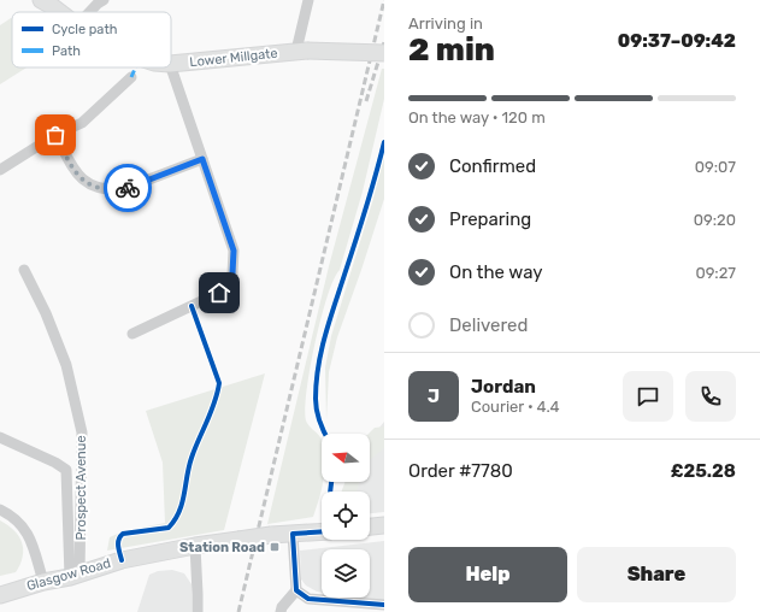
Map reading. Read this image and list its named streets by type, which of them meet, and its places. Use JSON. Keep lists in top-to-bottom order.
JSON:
{
  "streets": {
    "main road": ["Lower Millgate", "Glasgow Road"],
    "street": ["Prospect Avenue"]
  },
  "crossings": [
    ["Prospect Avenue", "Glasgow Road"]
  ],
  "places": {
    "transit": ["Station Road"]
  },
  "legend": ["Cycle path", "Path"],
  "north": "left",
  "page": {
    "heading": ["2 min", "Arriving in", "09:37–09:42"],
    "panel": [
      "Jordan",
      "Courier · 4.4",
      "Order #7780",
      "£25.28"
    ],
    "bar": "On the way · 120 m",
    "list": [
      ["Confirmed", "09:07"],
      ["Preparing", "09:20"],
      ["On the way", "09:27"],
      "Delivered"
    ],
    "round": "J",
    "buttons": ["Help", "Share"]
  }
}
